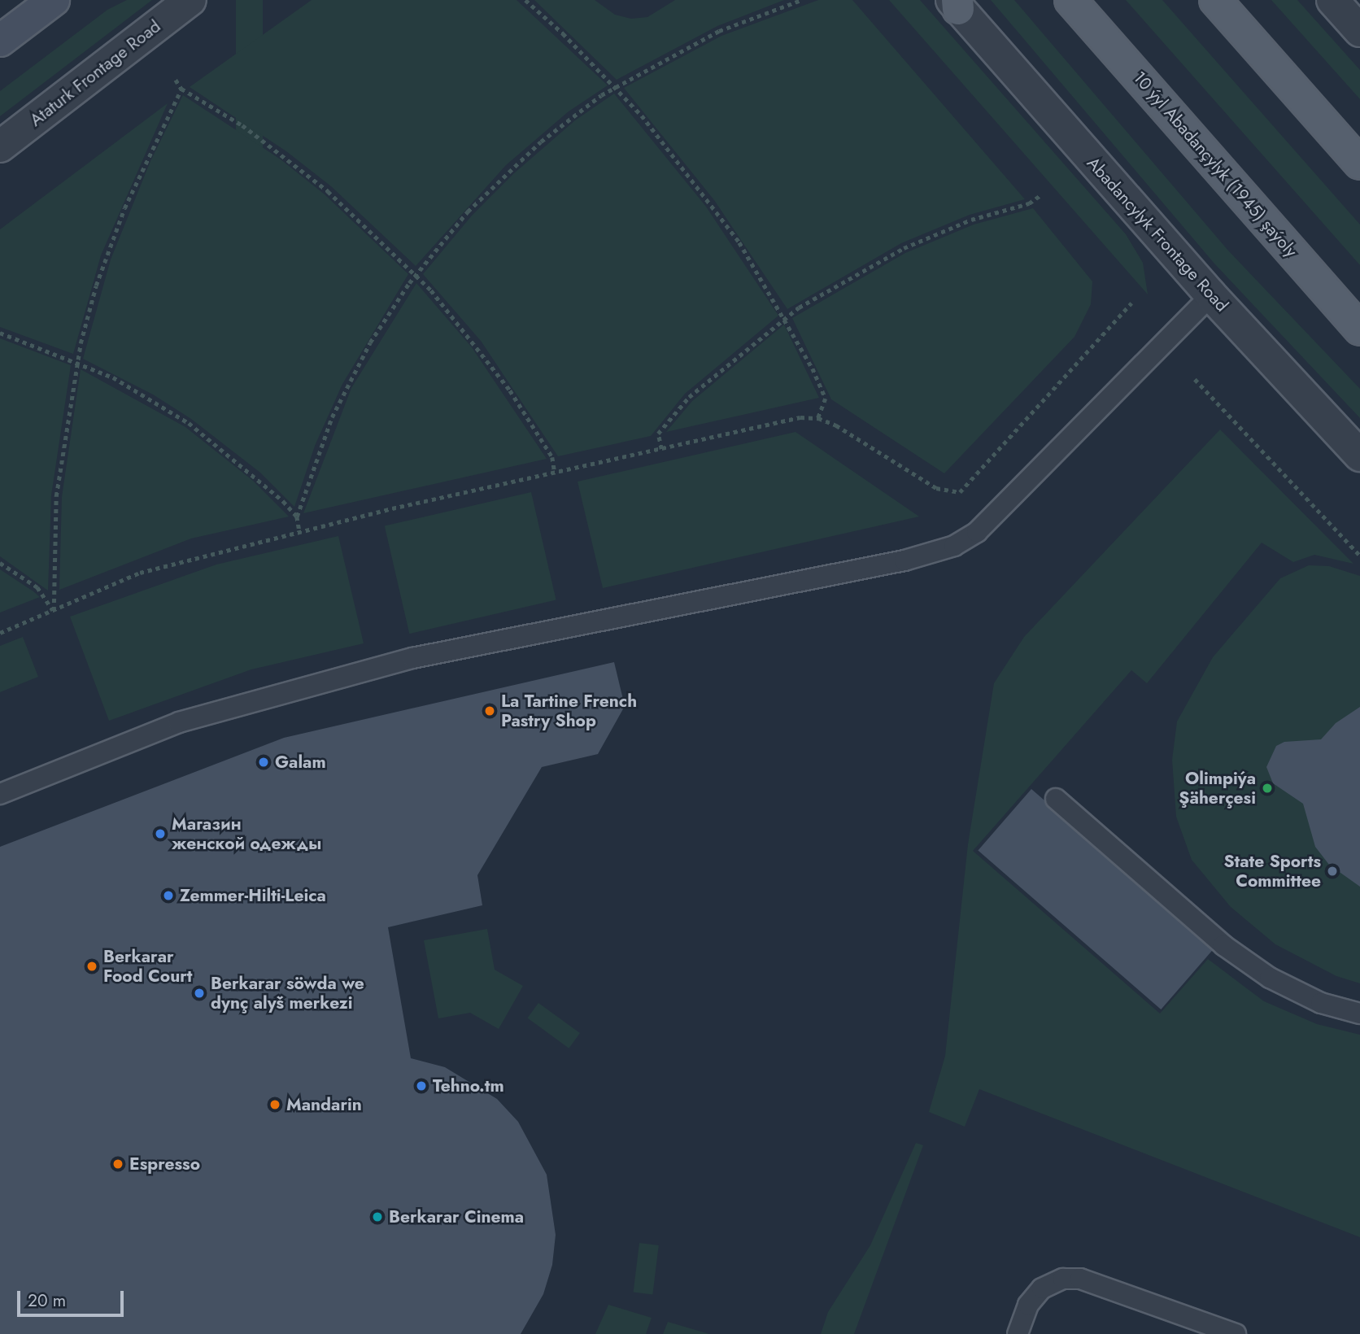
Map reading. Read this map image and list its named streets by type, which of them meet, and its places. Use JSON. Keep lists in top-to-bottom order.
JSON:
{
  "streets": {
    "main road": ["10 ýyl Abadançylyk (1945) şaýoly"],
    "street": ["Ataturk Frontage Road", "Abadancylyk Frontage Road"]
  },
  "places": [
    "La Tartine French Pastry Shop",
    "Galam",
    "Olimpiýa Şäherçesi",
    "Магазин женской одежды",
    "State Sports Committee",
    "Zemmer-Hilti-Leica",
    "Berkarar Food Court",
    "Berkarar söwda we dynç alyš merkezi",
    "Tehno.tm",
    "Mandarin",
    "Espresso",
    "Berkarar Cinema"
  ],
  "scale_bar": "20 m"
}
